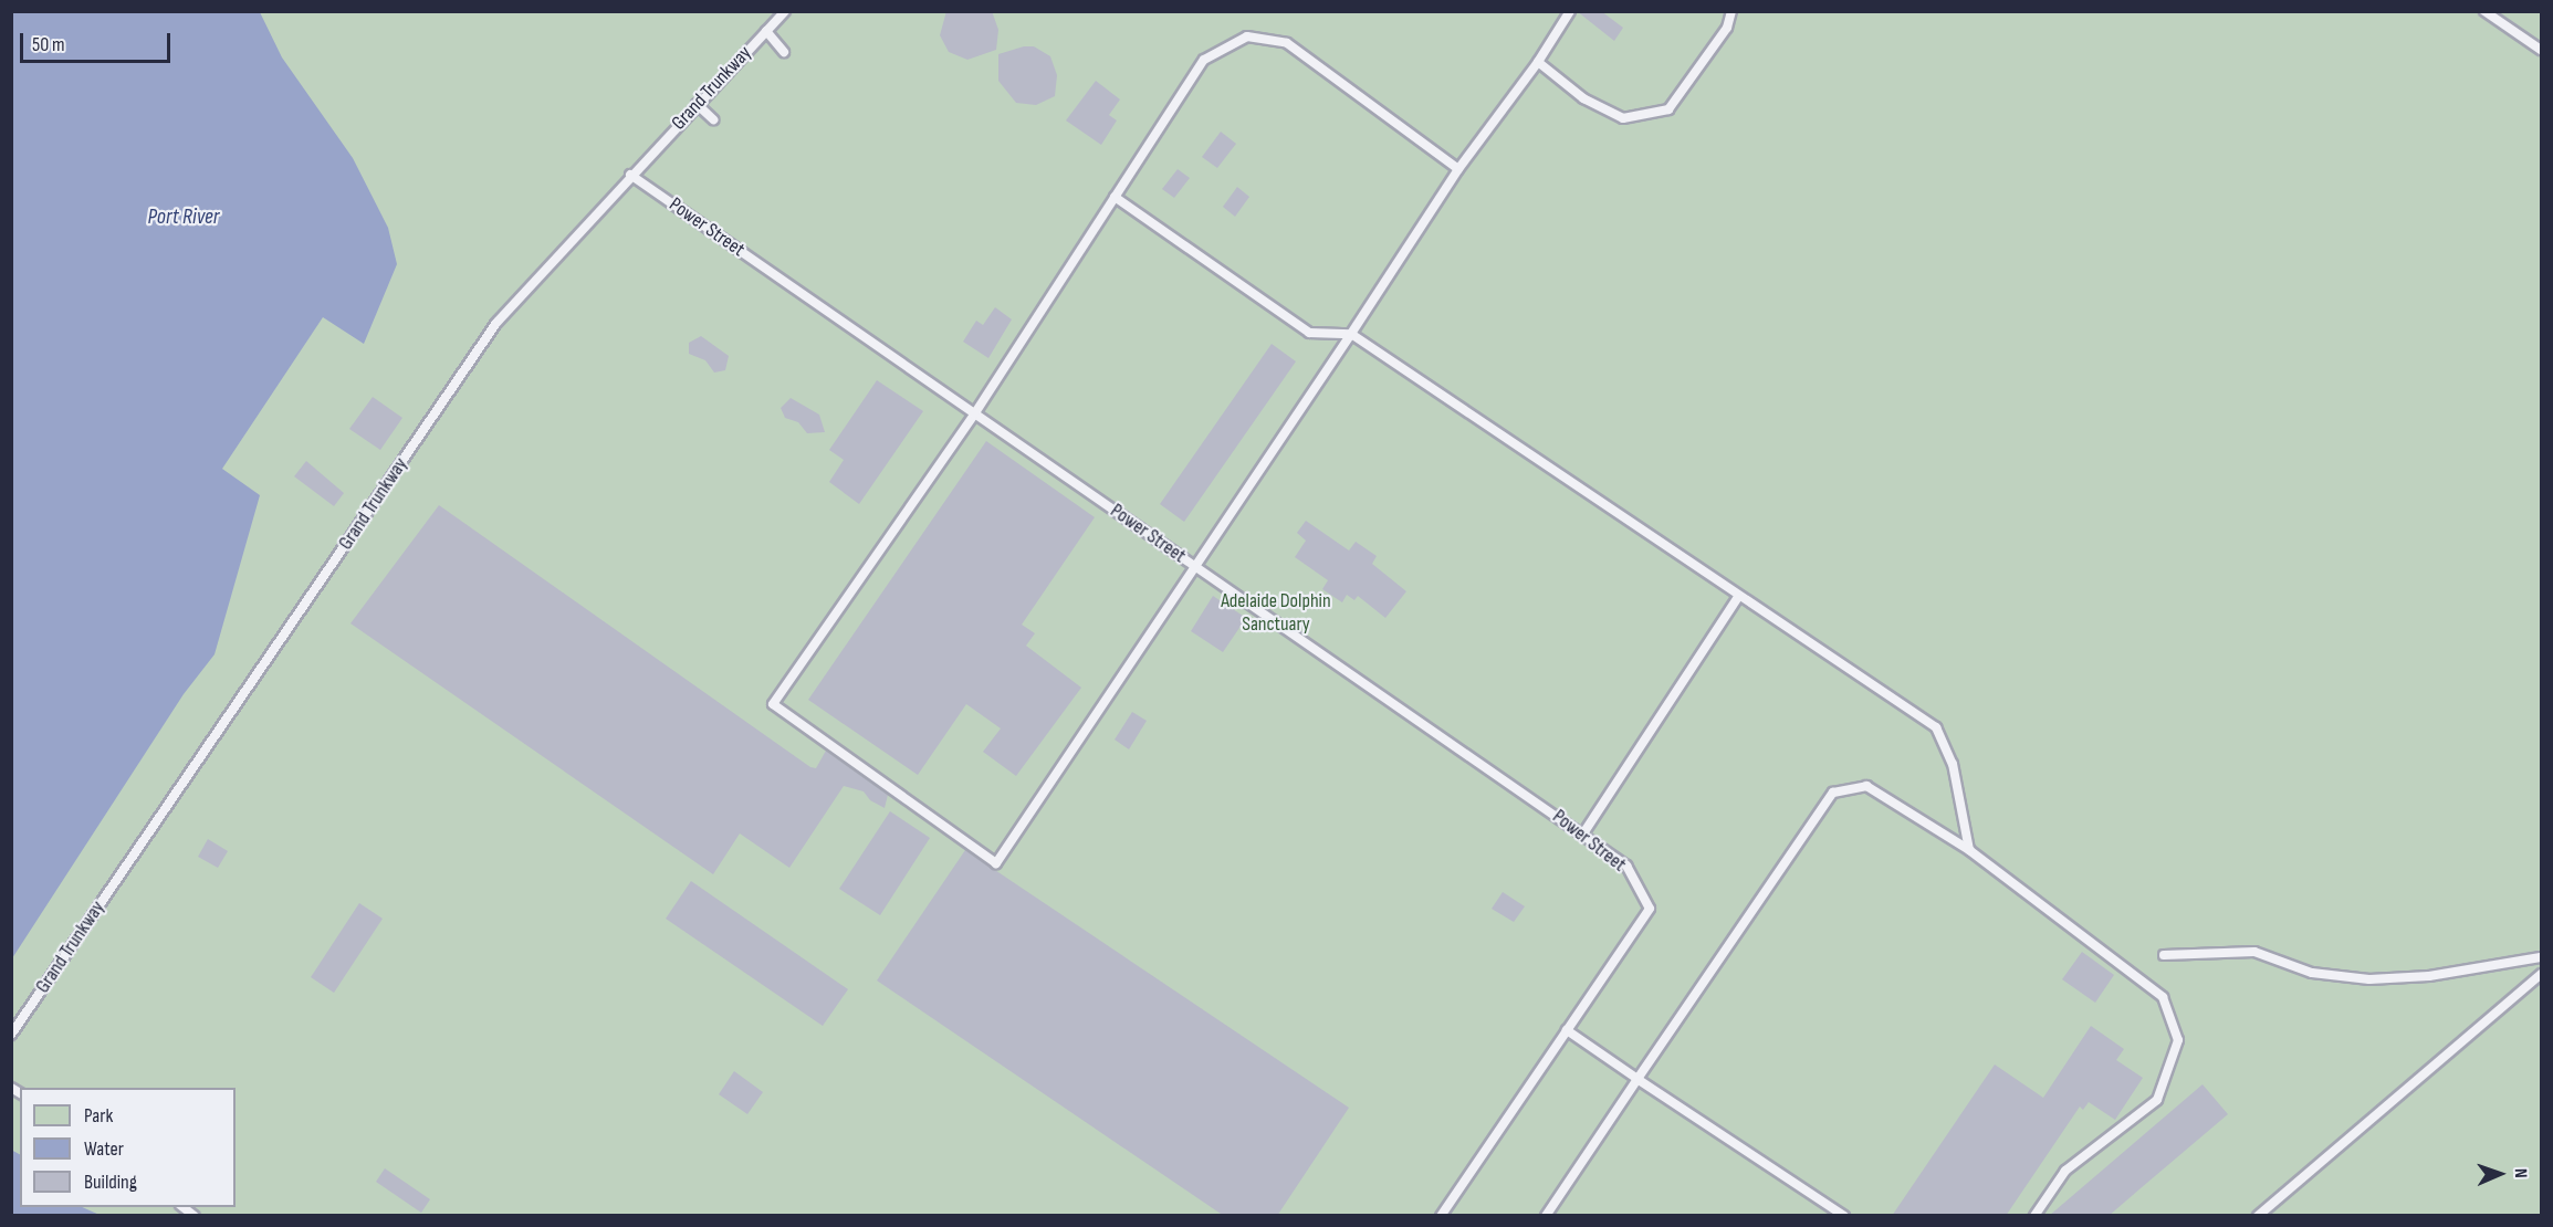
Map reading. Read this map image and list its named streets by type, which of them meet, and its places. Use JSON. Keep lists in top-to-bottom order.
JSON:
{
  "streets": {
    "lane": ["Grand Trunkway", "Power Street"]
  },
  "crossings": [
    ["Grand Trunkway", "Power Street"]
  ],
  "water": ["Port River"],
  "parks": ["Adelaide Dolphin Sanctuary"],
  "legend": ["Park", "Water", "Building"],
  "scale_bar": "50 m",
  "north": "right"
}
